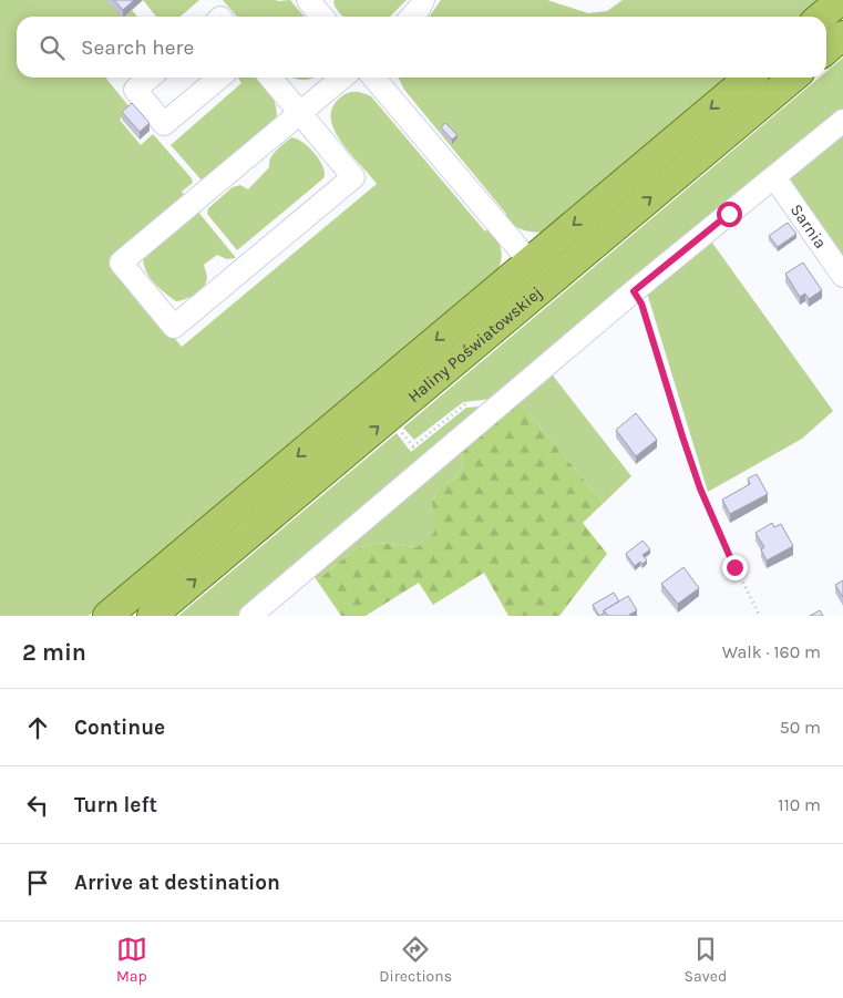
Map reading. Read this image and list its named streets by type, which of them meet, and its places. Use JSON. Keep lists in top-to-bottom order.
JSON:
{
  "streets": {
    "main road": ["Haliny Poświatowskiej"],
    "street": ["Sarnia"]
  },
  "page": {
    "search": "Search here",
    "heading": ["2 min", "Walk · 160 m"],
    "list": [
      ["Continue", "50 m"],
      ["Turn left", "110 m"],
      "Arrive at destination"
    ],
    "nav": ["Map", "Directions", "Saved"]
  }
}
